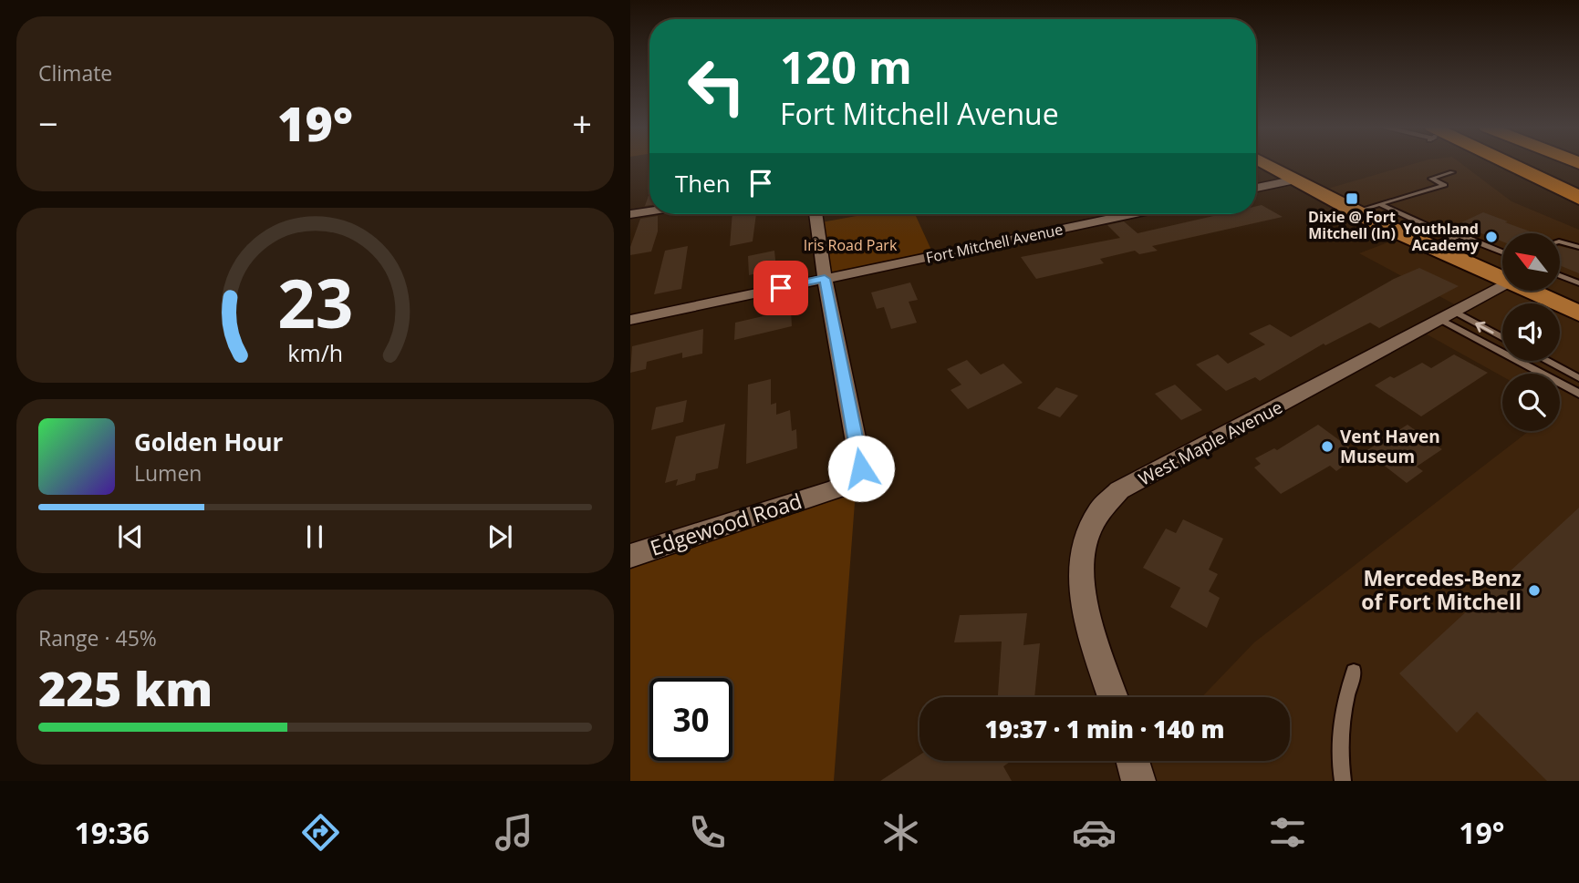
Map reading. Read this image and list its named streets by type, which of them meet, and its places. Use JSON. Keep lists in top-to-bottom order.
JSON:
{
  "streets": {
    "street": ["Fort Mitchell Avenue", "West Maple Avenue", "Edgewood Road"]
  },
  "crossings": [
    ["Fort Mitchell Avenue", "Edgewood Road"]
  ],
  "parks": ["Iris Road Park"],
  "places": {
    "transit": ["Dixie @ Fort Mitchell (In)"],
    "other": ["Youthland Academy", "Vent Haven Museum", "Mercedes-Benz of Fort Mitchell"]
  },
  "north": "top left",
  "page": {
    "tile": [
      "Climate",
      ["Range · 45%", "225 km"]
    ],
    "turn": ["120 m", "Fort Mitchell Avenue"],
    "heat": ["−", "19°", "+"],
    "then": "Then",
    "song": ["Golden Hour", "Lumen"],
    "limit": "30",
    "trip": "19:37 · 1 min · 140 m",
    "tabs": ["19:36", "19°"],
    "gauge": ["23", "km/h"]
  }
}
